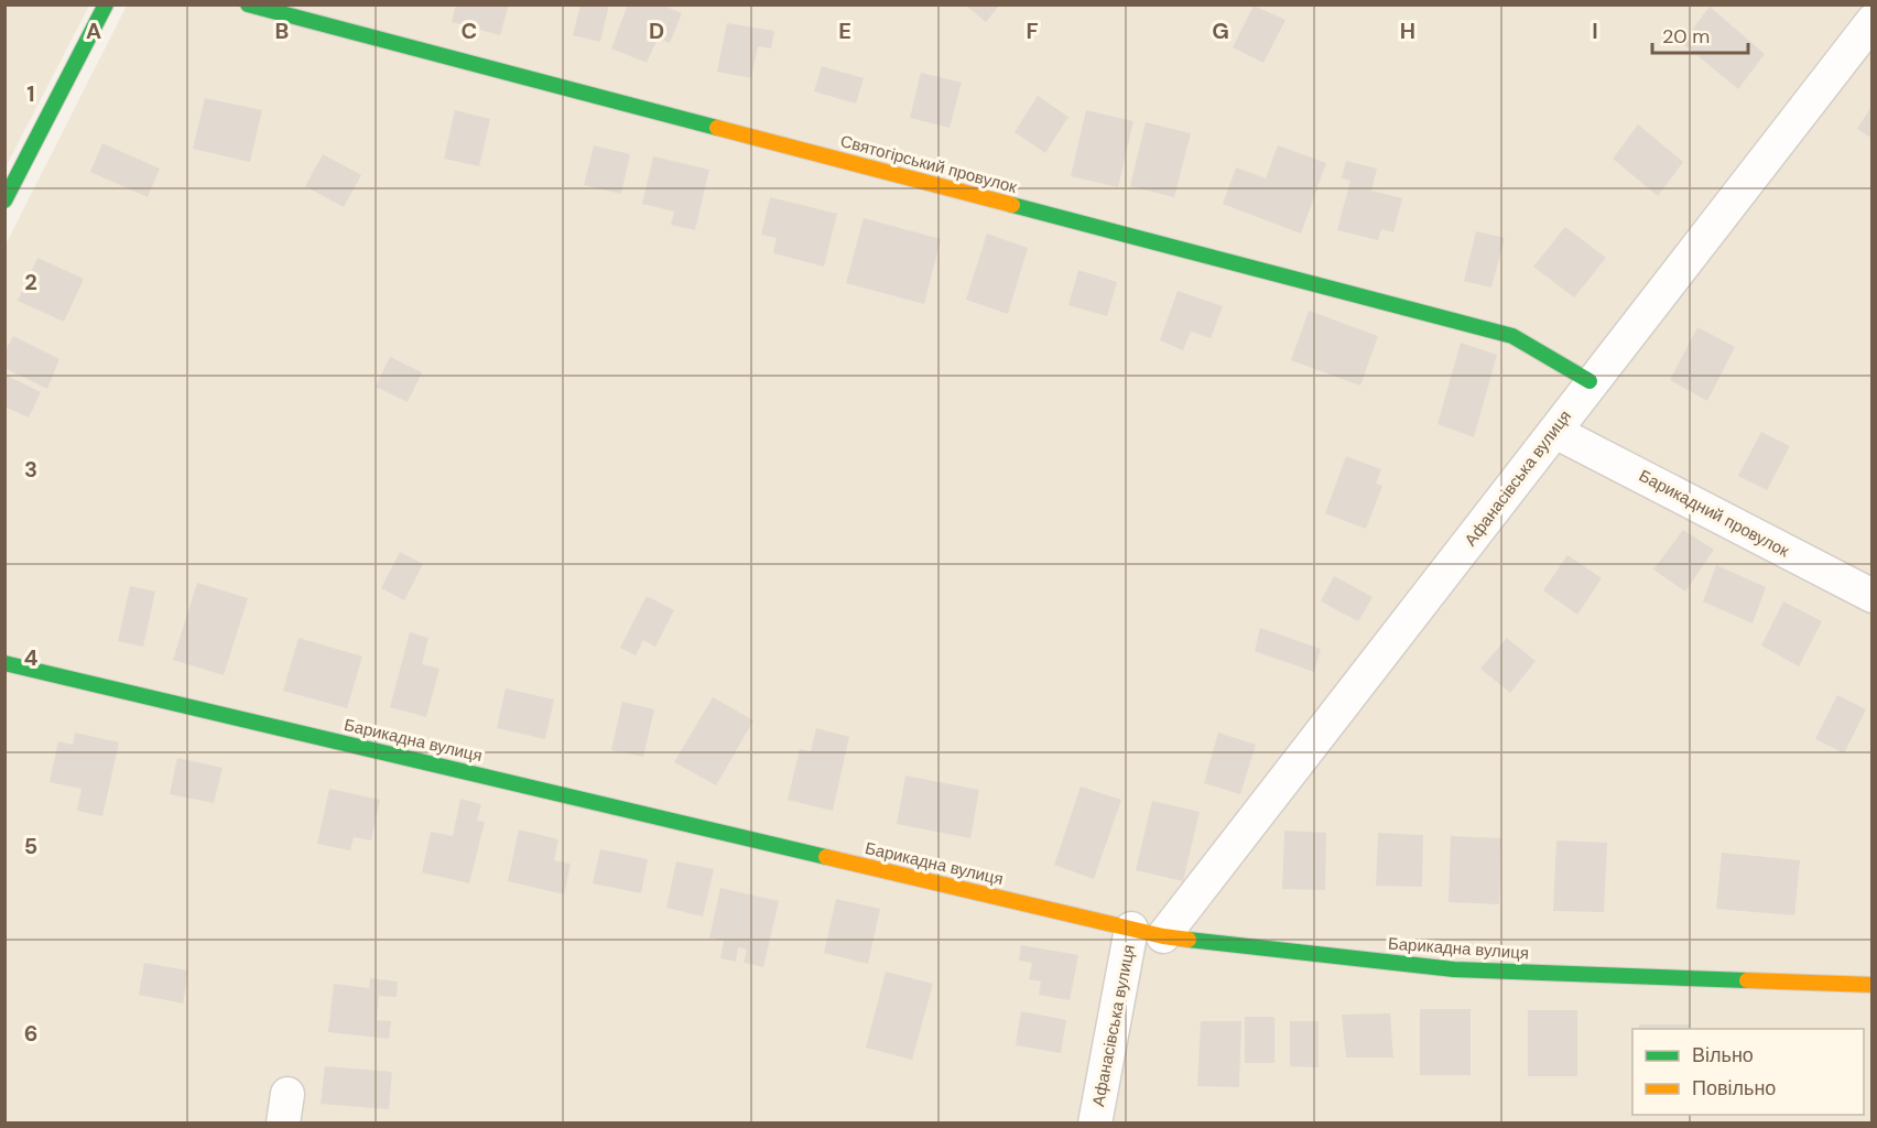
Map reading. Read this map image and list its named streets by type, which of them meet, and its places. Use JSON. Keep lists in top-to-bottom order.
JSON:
{
  "streets": {
    "street": [
      "Святогірський провулок",
      "Афанасівська вулиця",
      "Барикадний провулок",
      "Барикадна вулиця"
    ]
  },
  "crossings": [
    ["Святогірський провулок", "Афанасівська вулиця"],
    ["Афанасівська вулиця", "Барикадний провулок"],
    ["Афанасівська вулиця", "Барикадна вулиця"]
  ],
  "legend": ["Вільно", "Повільно"],
  "scale_bar": "20 m",
  "grid": {
    "columns": [
      "A",
      "B",
      "C",
      "D",
      "E",
      "F",
      "G",
      "H",
      "I"
    ],
    "rows": [
      "1",
      "2",
      "3",
      "4",
      "5",
      "6"
    ]
  }
}
